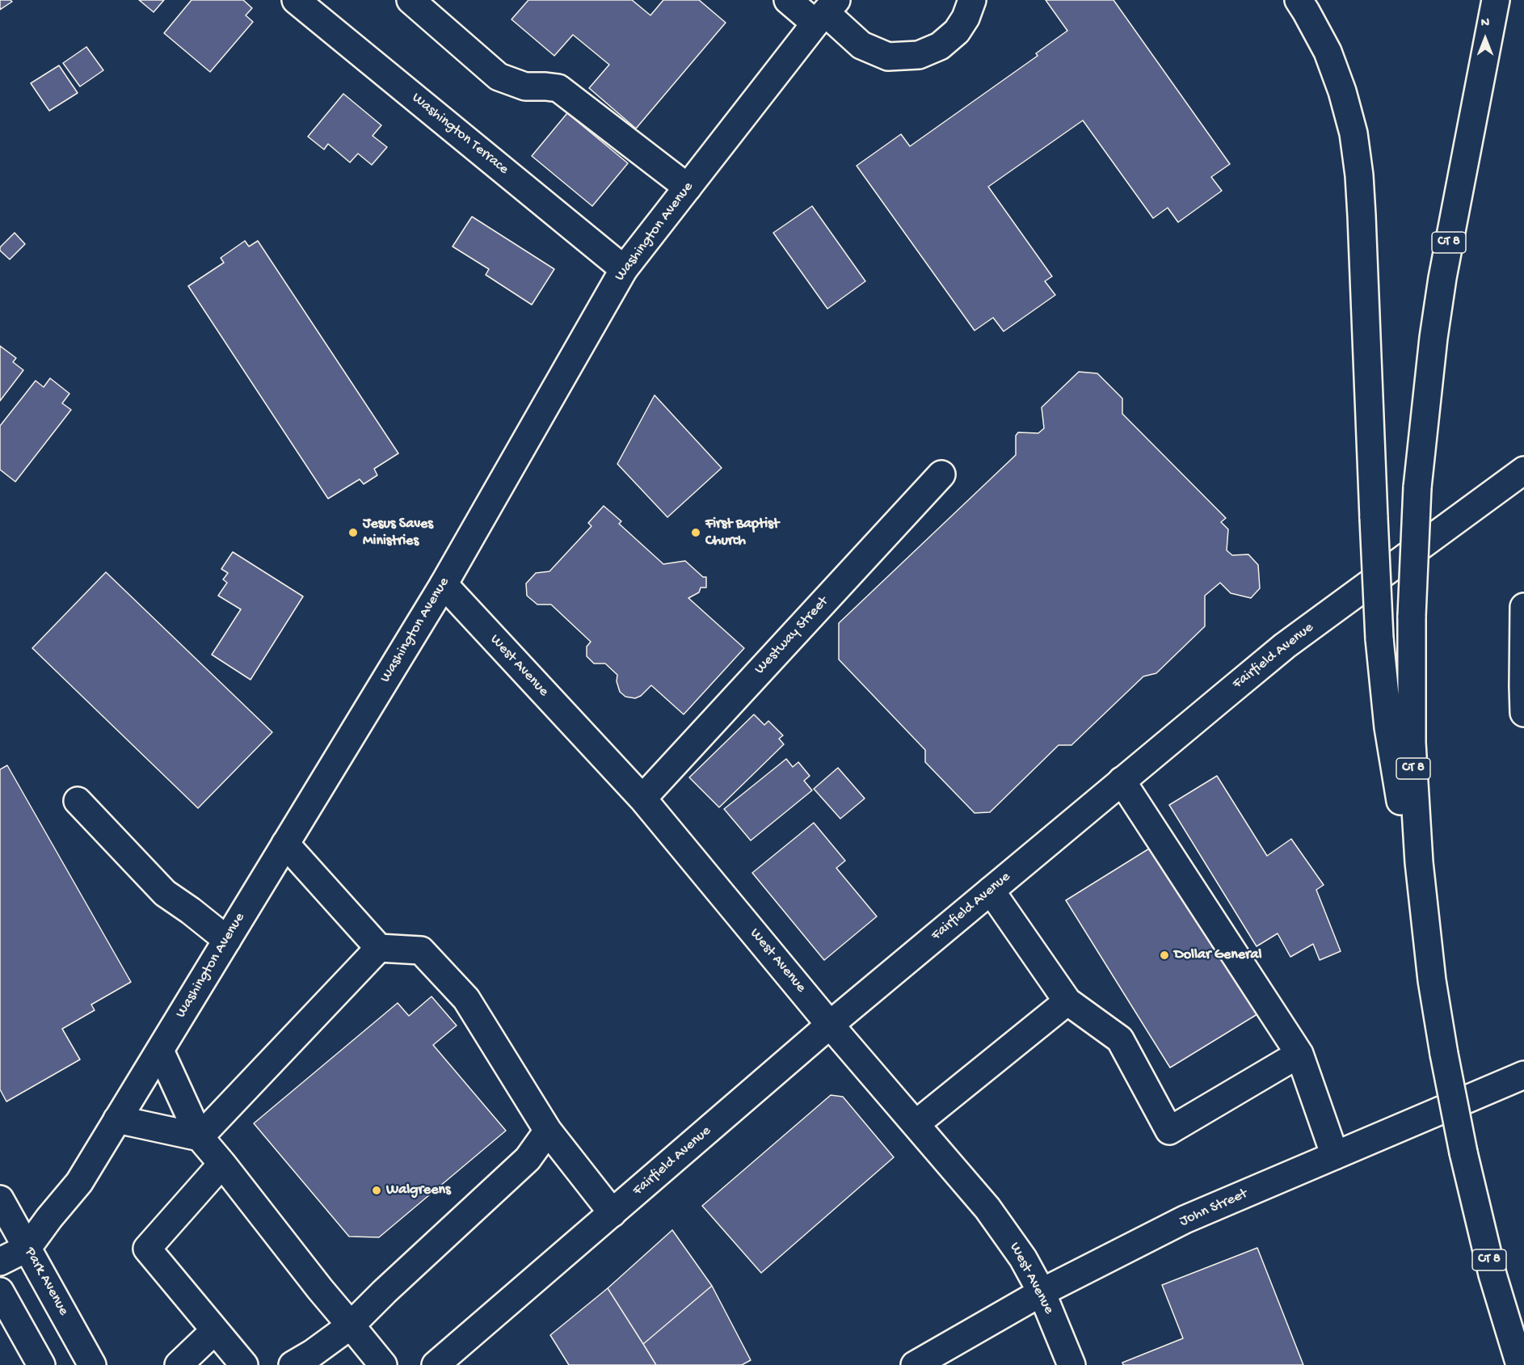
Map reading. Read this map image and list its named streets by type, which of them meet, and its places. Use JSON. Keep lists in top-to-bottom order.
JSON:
{
  "streets": {
    "main road": [
      "Washington Terrace",
      "Washington Avenue",
      "CT 8",
      "Westway Street",
      "Fairfield Avenue",
      "West Avenue",
      "John Street",
      "Park Avenue"
    ]
  },
  "crossings": [
    ["Washington Terrace", "Washington Avenue"],
    ["Washington Avenue", "West Avenue"],
    ["Washington Avenue", "Park Avenue"],
    ["Westway Street", "West Avenue"],
    ["Fairfield Avenue", "West Avenue"],
    ["West Avenue", "John Street"]
  ],
  "places": [
    "Jesus Saves Ministries",
    "First Baptist Church",
    "Dollar General",
    "Walgreens"
  ],
  "north": "top"
}
